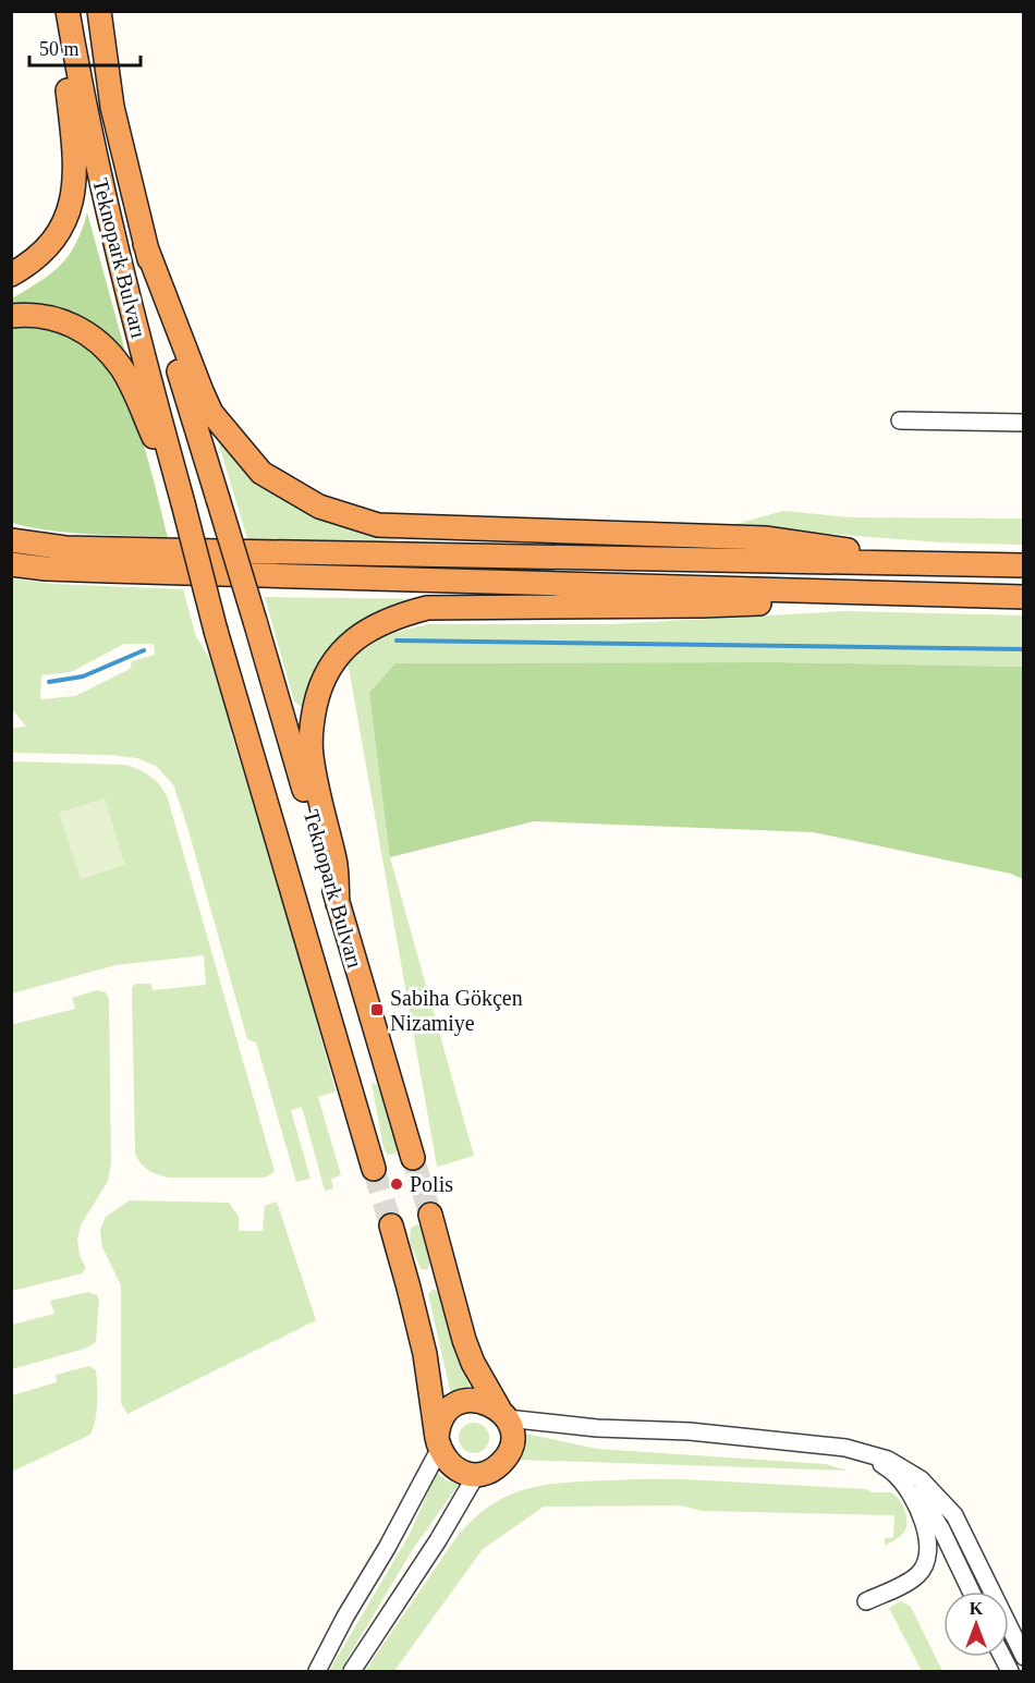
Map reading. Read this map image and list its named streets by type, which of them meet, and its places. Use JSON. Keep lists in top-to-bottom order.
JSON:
{
  "streets": {
    "highway": ["Teknopark Bulvarı"]
  },
  "places": {
    "transit": ["Sabiha Gökçen Nizamiye"],
    "other": ["Polis"]
  },
  "scale_bar": "50 m",
  "north": "top"
}
